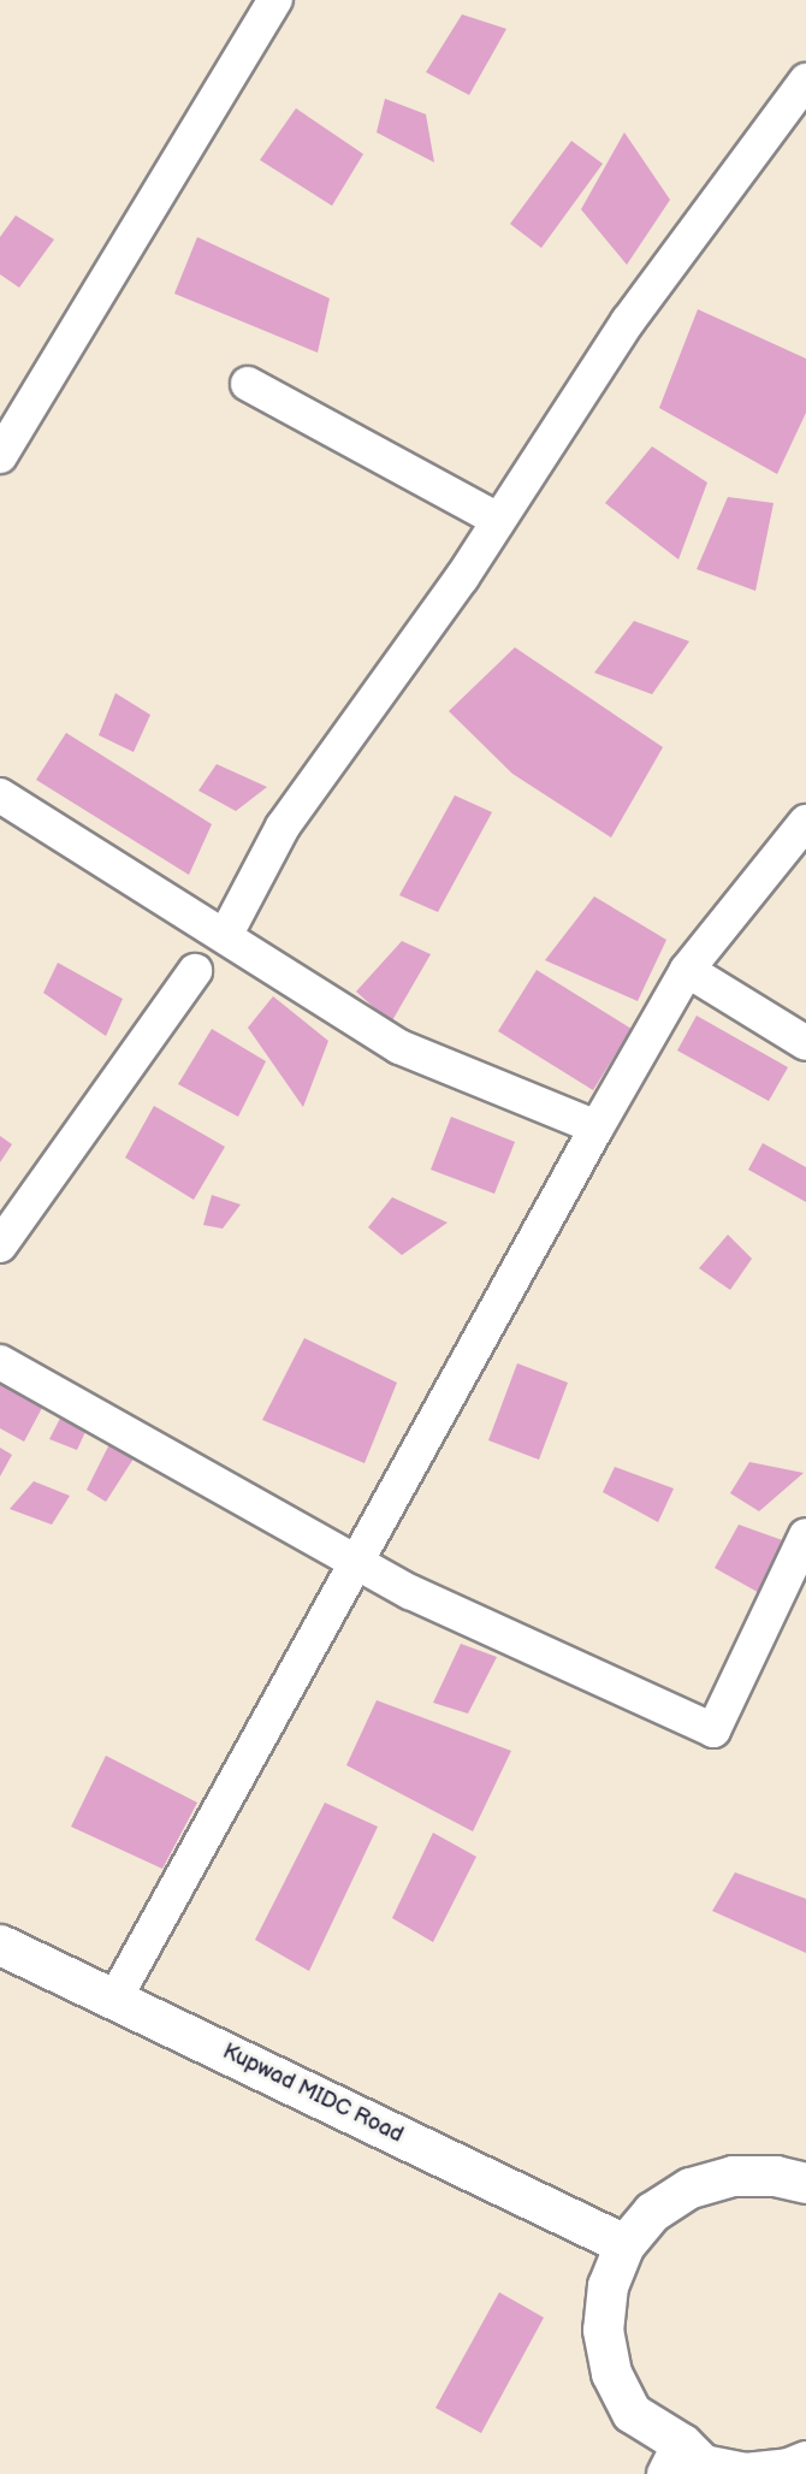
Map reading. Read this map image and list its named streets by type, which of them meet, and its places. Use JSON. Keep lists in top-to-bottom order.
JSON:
{
  "streets": {
    "main road": ["Kupwad MIDC Road"]
  }
}
